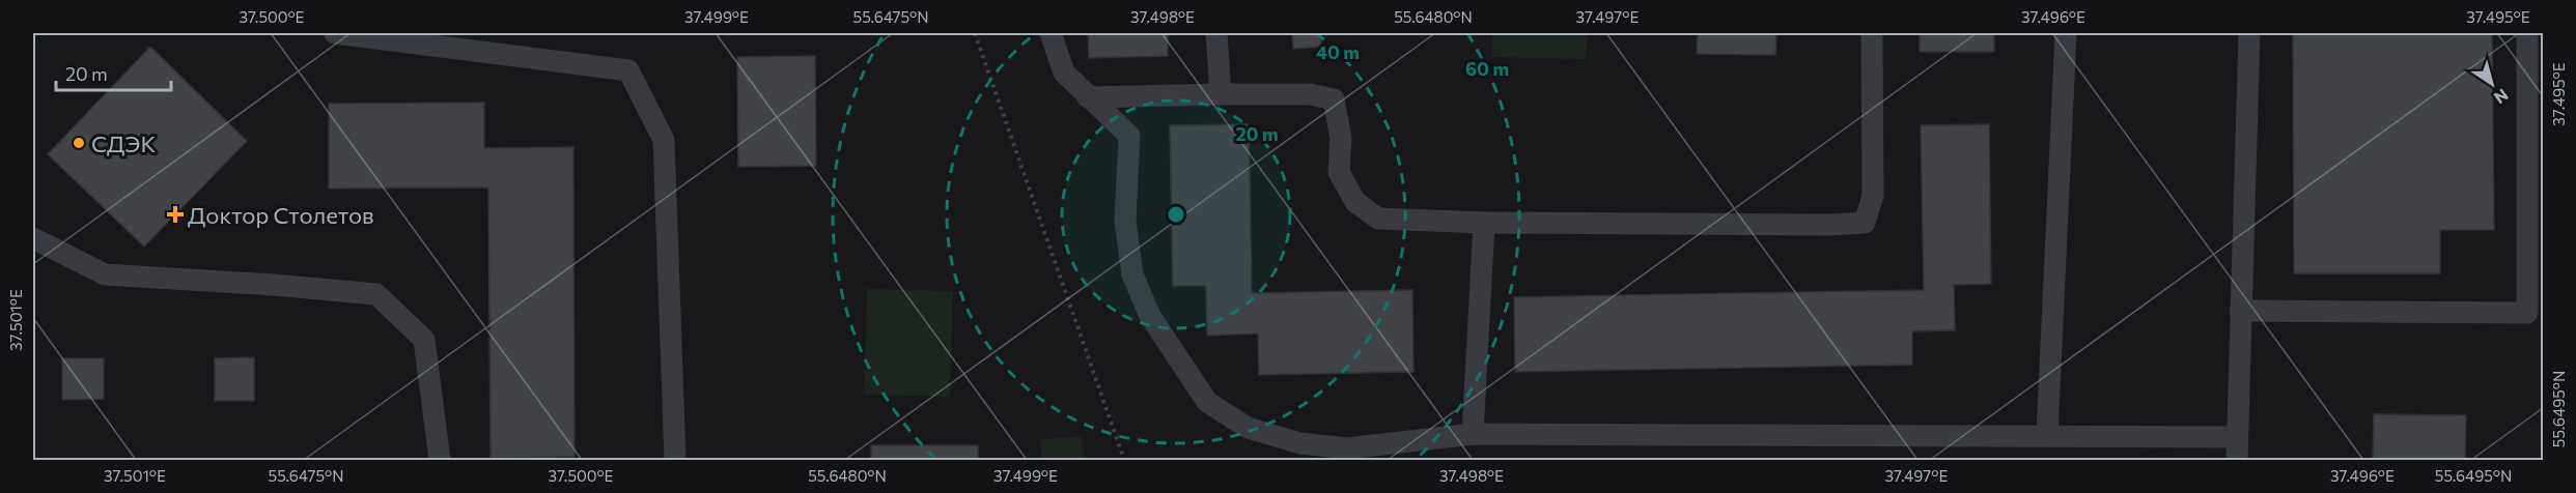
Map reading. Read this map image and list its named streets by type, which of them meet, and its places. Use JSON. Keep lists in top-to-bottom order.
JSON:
{
  "places": {
    "other": ["СДЭК"],
    "health": ["Доктор Столетов"]
  },
  "scale_bar": "20 m",
  "north": "bottom right",
  "coordinates": [
    "37.500°E",
    "37.499°E",
    "55.6475°N",
    "37.498°E",
    "55.6480°N",
    "37.497°E",
    "37.496°E",
    "37.495°E",
    "37.501°E",
    "55.6495°N"
  ],
  "rings": ["40 m", "60 m", "20 m"]
}
